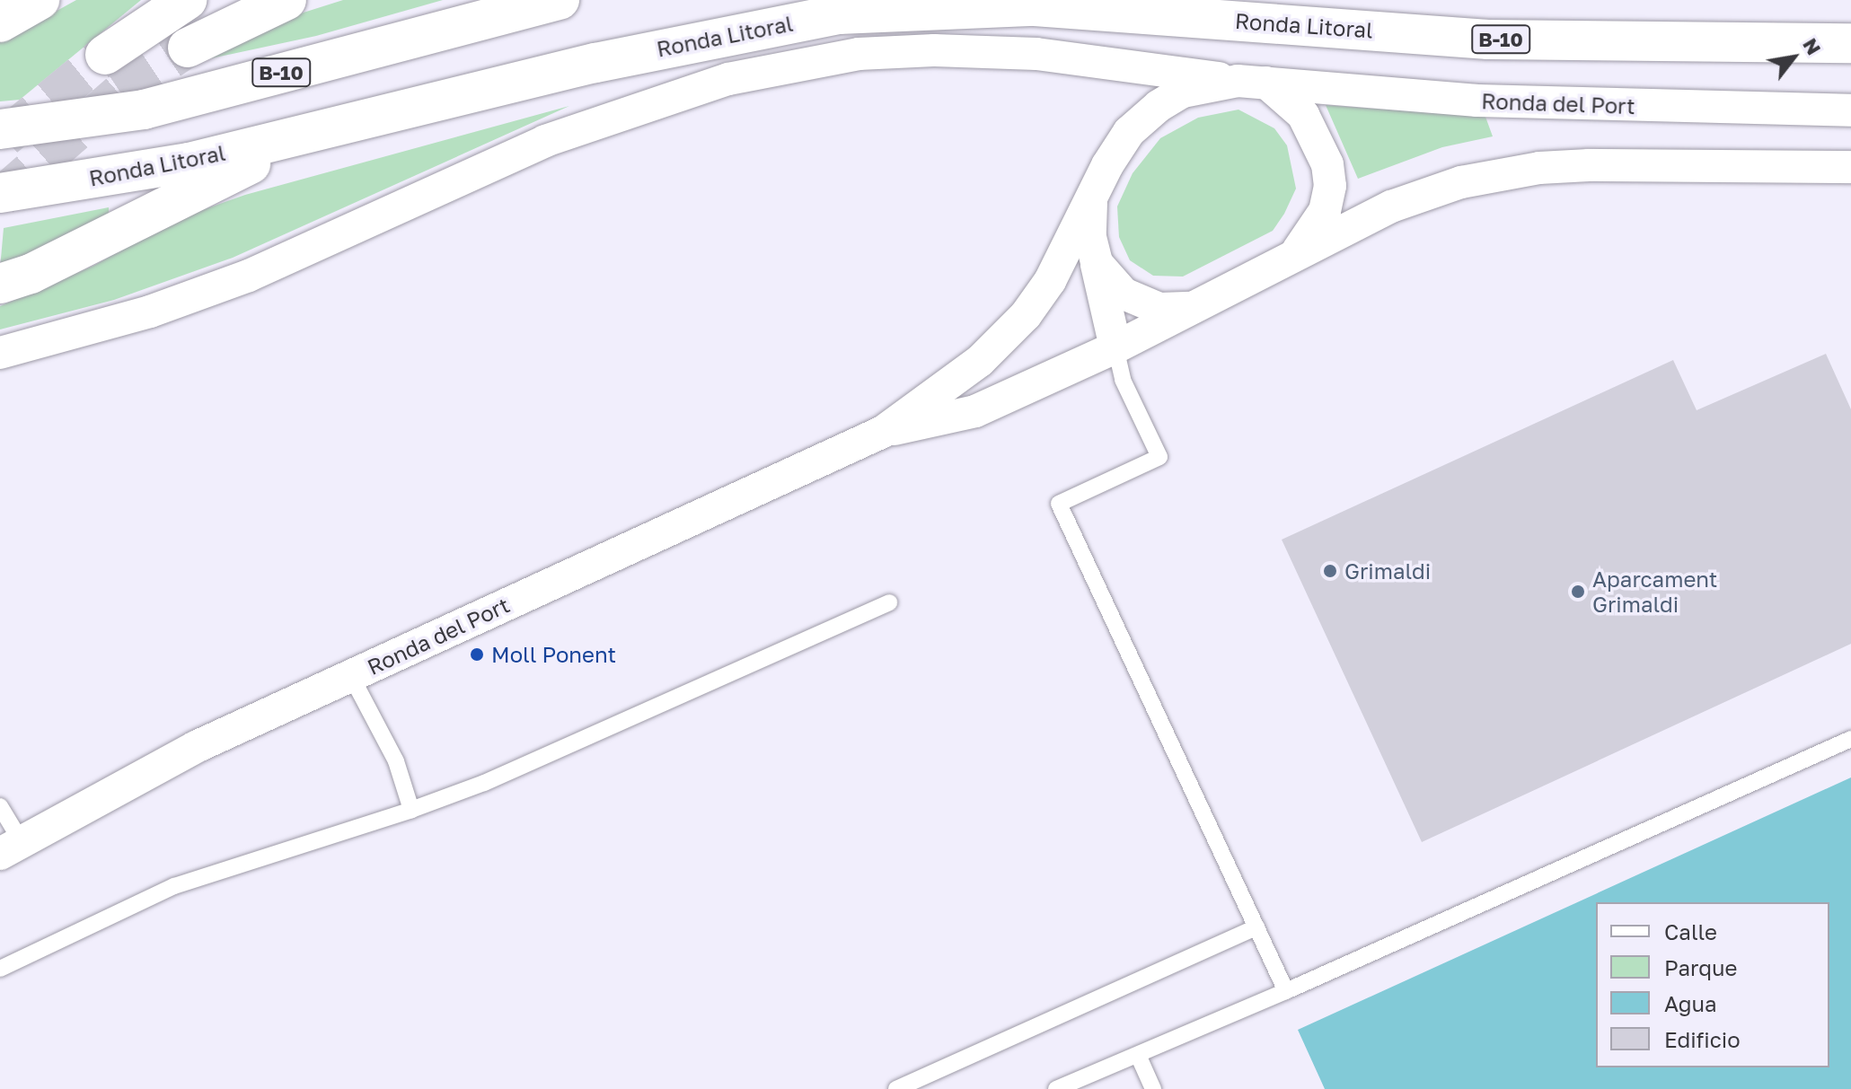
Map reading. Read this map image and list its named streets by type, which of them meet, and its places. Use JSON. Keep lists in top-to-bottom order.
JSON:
{
  "streets": {
    "highway": ["Ronda Litoral", "B-10"],
    "street": ["Ronda del Port"]
  },
  "crossings": [
    ["Ronda Litoral", "B-10"]
  ],
  "places": ["Grimaldi", "Aparcament Grimaldi", "Moll Ponent"],
  "legend": [
    "Calle",
    "Parque",
    "Agua",
    "Edificio"
  ],
  "north": "top right"
}
